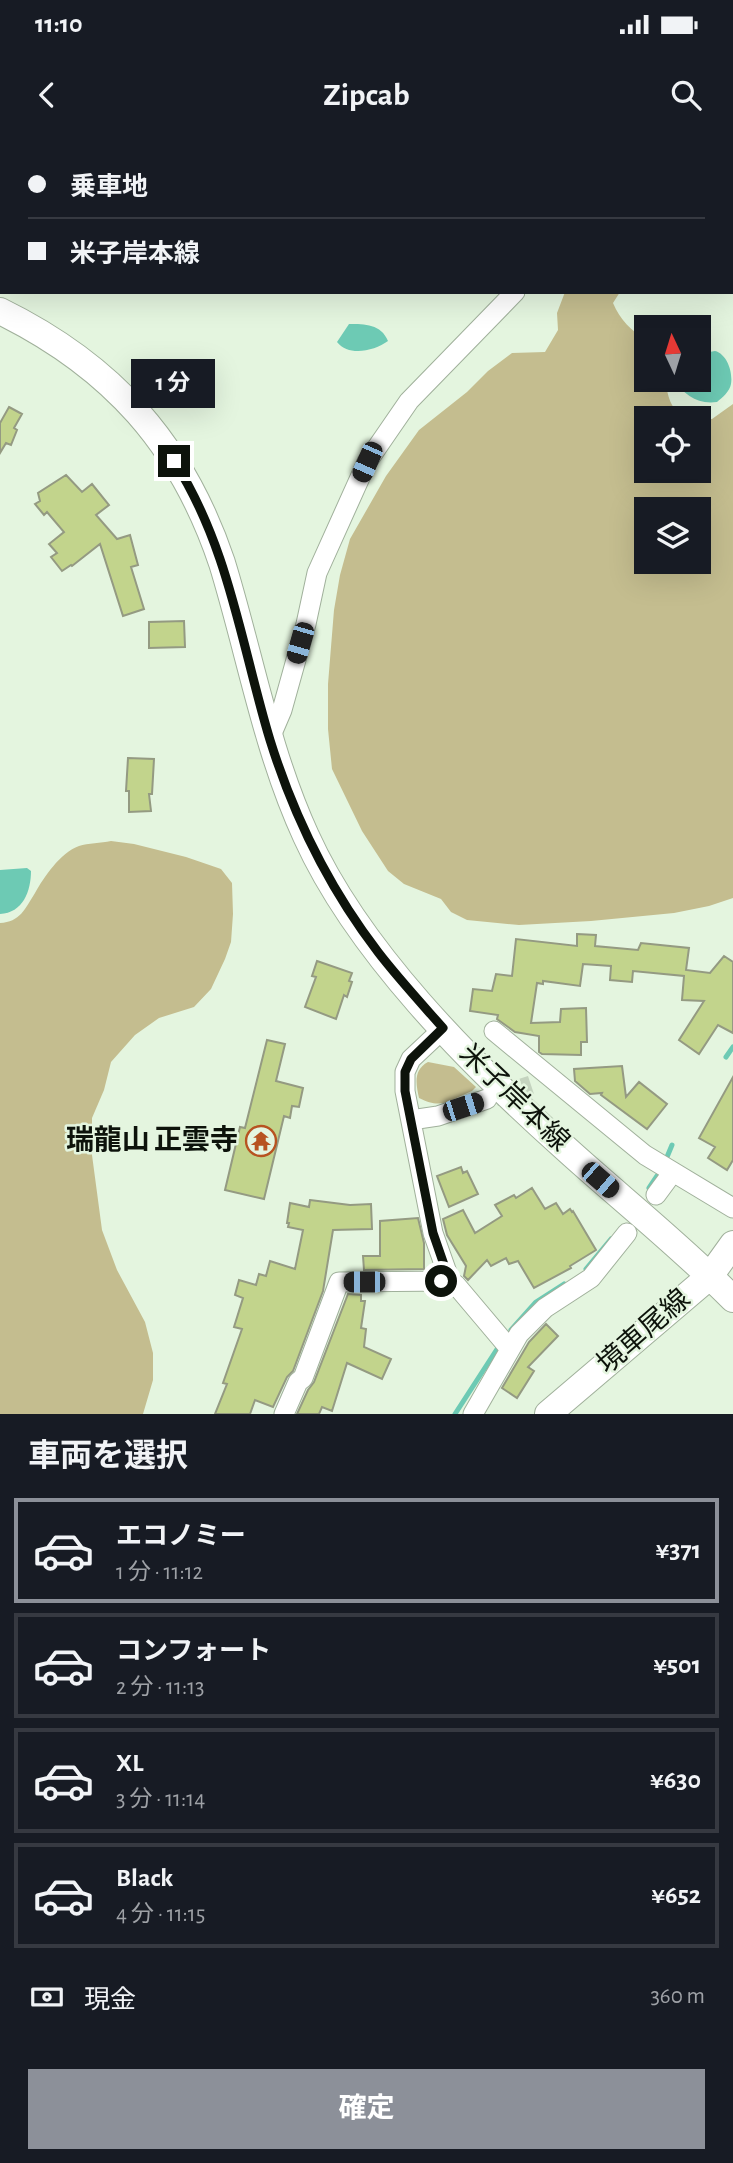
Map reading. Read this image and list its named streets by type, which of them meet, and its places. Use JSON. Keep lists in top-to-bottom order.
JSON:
{
  "streets": {
    "main road": ["米子岸本線", "境車尾線"]
  },
  "crossings": [
    ["米子岸本線", "境車尾線"]
  ],
  "places": {
    "temple": ["瑞龍山 正雲寺"]
  },
  "north": "top",
  "page": {
    "status": "11:10",
    "header": "Zipcab",
    "banner": ["乗車地", "米子岸本線"],
    "bubble": "1 分",
    "heading": "車両を選択",
    "list": [
      {
        "name": "エコノミー",
        "note": "1 分 · 11:12",
        "value": "¥371"
      },
      {
        "name": "コンフォート",
        "note": "2 分 · 11:13",
        "value": "¥501"
      },
      {
        "name": "XL",
        "note": "3 分 · 11:14",
        "value": "¥630"
      },
      {
        "name": "Black",
        "note": "4 分 · 11:15",
        "value": "¥652"
      }
    ],
    "pay": ["現金", "360 m"],
    "buttons": "確定"
  }
}
